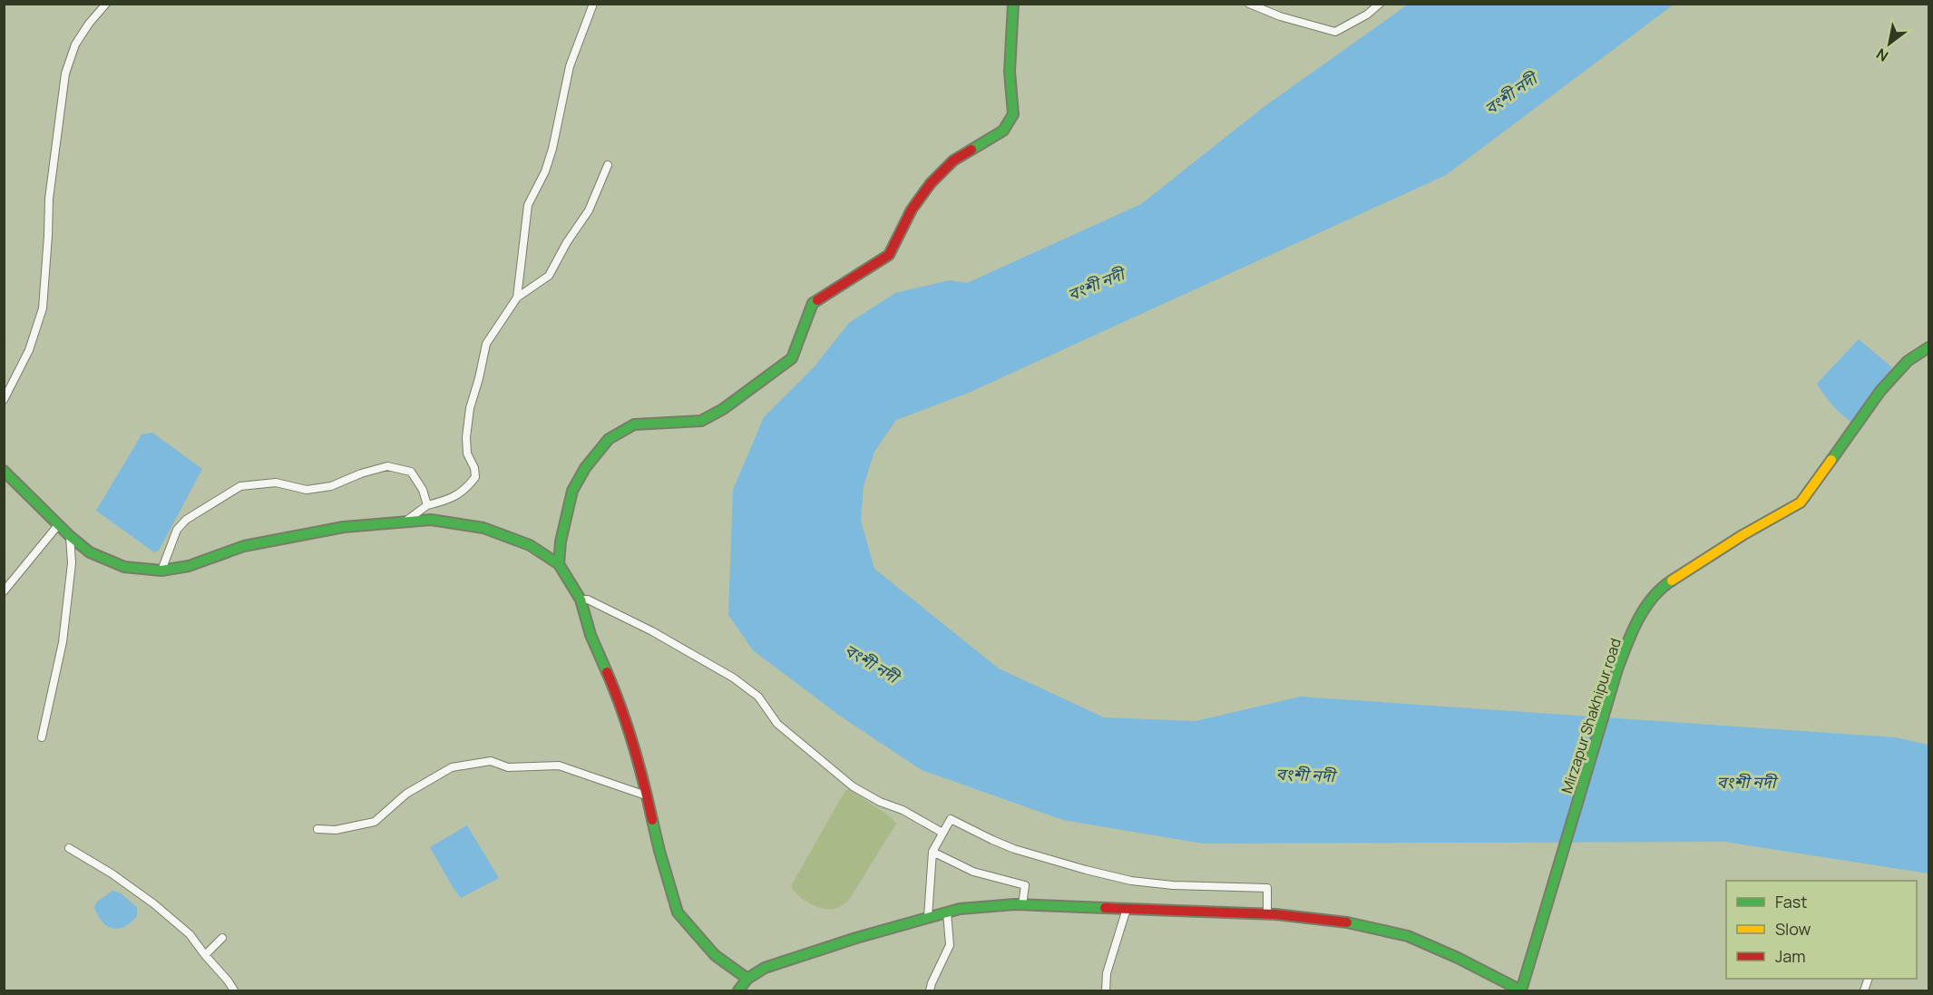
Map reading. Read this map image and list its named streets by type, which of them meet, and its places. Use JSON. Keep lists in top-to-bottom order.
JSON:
{
  "streets": {
    "street": ["Mirzapur Shakhipur road"]
  },
  "water": ["বংশী নদী"],
  "legend": ["Fast", "Slow", "Jam"],
  "north": "bottom left"
}
